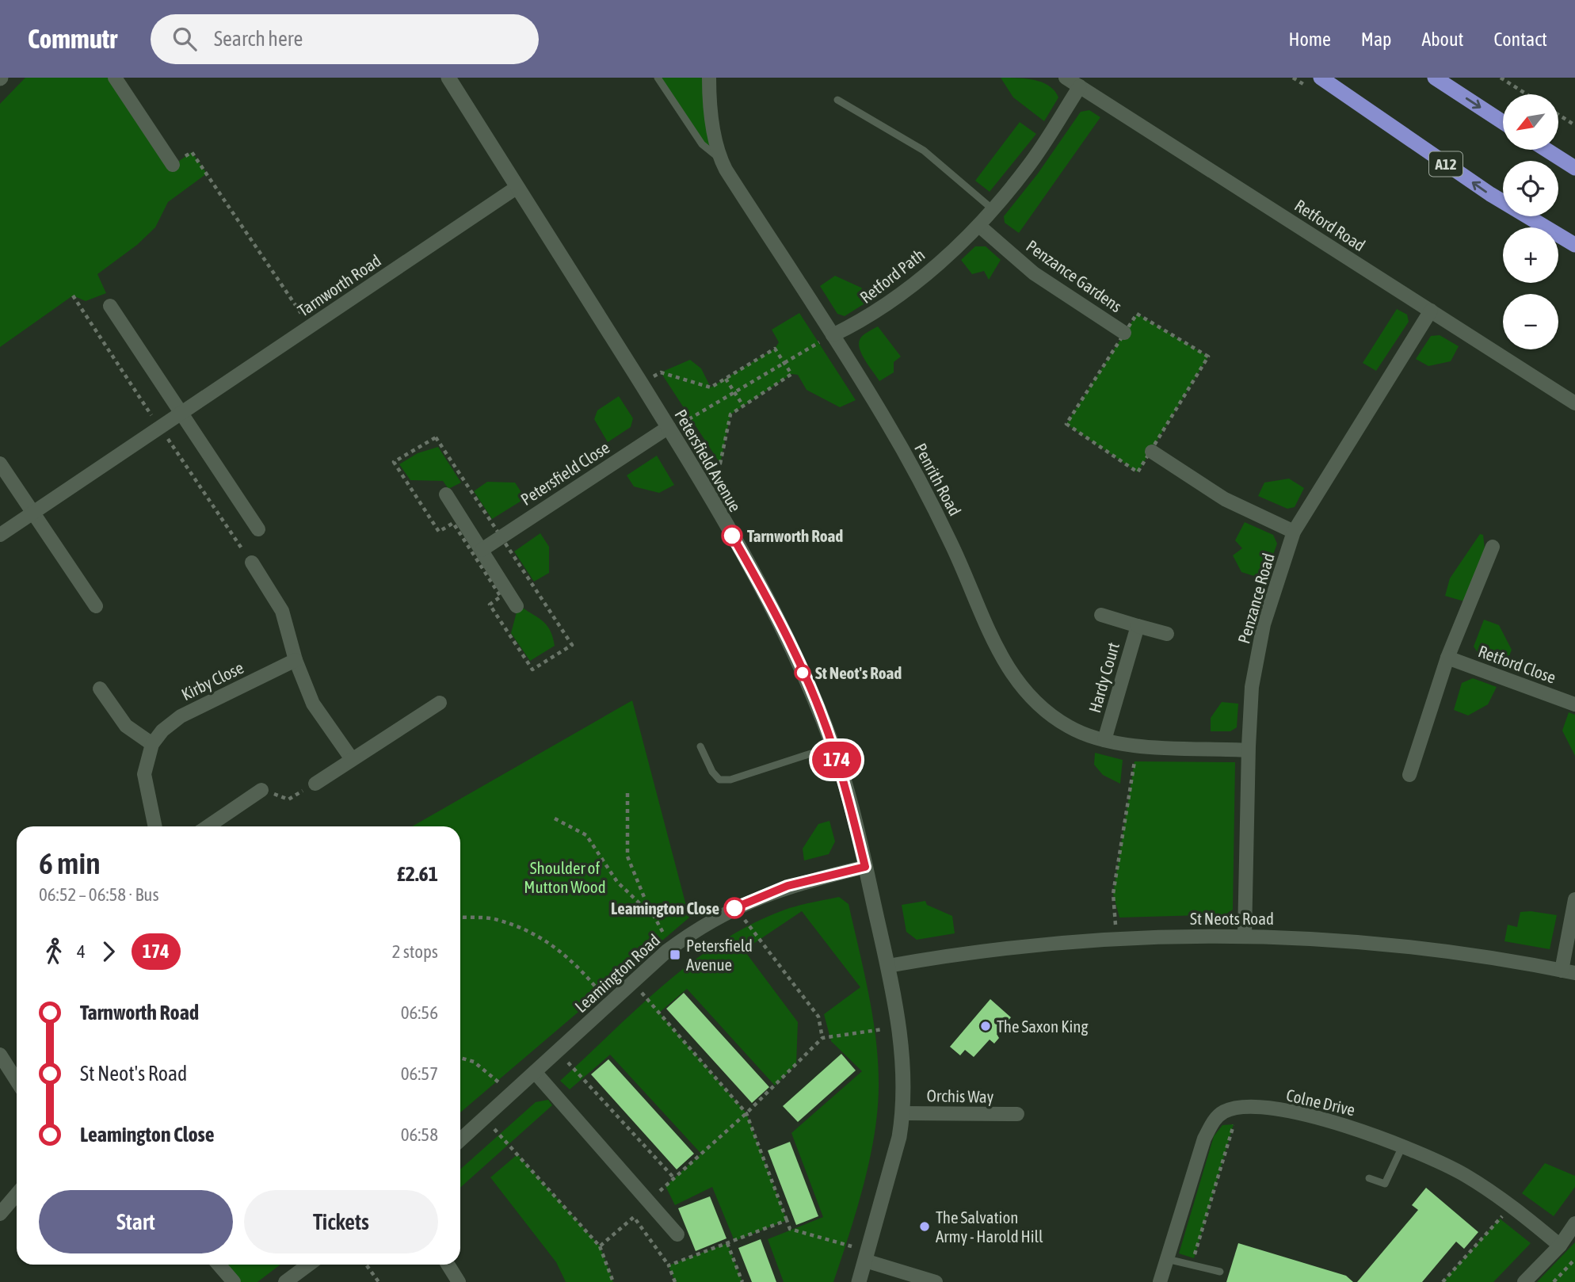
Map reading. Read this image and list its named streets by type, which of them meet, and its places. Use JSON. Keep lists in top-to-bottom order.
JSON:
{
  "streets": {
    "highway": ["A12"],
    "street": [
      "Retford Road",
      "Retford Path",
      "Penzance Gardens",
      "Tarnworth Road",
      "Petersfield Avenue",
      "Petersfield Close",
      "Penrith Road",
      "Penzance Road",
      "Retford Close",
      "Hardy Court",
      "Kirby Close",
      "St Neots Road",
      "Leamington Road",
      "Orchis Way",
      "Colne Drive"
    ]
  },
  "crossings": [
    ["Retford Road", "Retford Path"],
    ["Retford Road", "Penzance Road"],
    ["Retford Path", "Penzance Gardens"],
    ["Retford Path", "Penrith Road"],
    ["Tarnworth Road", "Petersfield Avenue"],
    ["Petersfield Avenue", "Petersfield Close"],
    ["Petersfield Avenue", "St Neots Road"],
    ["Petersfield Avenue", "Leamington Road"],
    ["Petersfield Avenue", "Orchis Way"],
    ["Penrith Road", "Penzance Road"],
    ["Penrith Road", "Hardy Court"],
    ["Penzance Road", "St Neots Road"]
  ],
  "parks": ["Shoulder of Mutton Wood"],
  "places": {
    "other": [
      "Tarnworth Road",
      "St Neot's Road",
      "Leamington Close",
      "The Saxon King",
      "The Salvation Army - Harold Hill"
    ],
    "transit": ["Petersfield Avenue"]
  },
  "lines": ["bus line 174"],
  "north": "bottom left",
  "page": {
    "header": "Commutr",
    "search": "Search here",
    "nav": [
      "Home",
      "Map",
      "About",
      "Contact"
    ],
    "on_map": "174",
    "map_buttons": ["+", "−"],
    "heading": ["6 min", "06:52 – 06:58 · Bus", "£2.61"],
    "legs": ["4", "174", "2 stops"],
    "list": [
      {
        "name": "Tarnworth Road",
        "value": "06:56"
      },
      {
        "name": "St Neot's Road",
        "value": "06:57"
      },
      {
        "name": "Leamington Close",
        "value": "06:58"
      }
    ],
    "buttons": ["Start", "Tickets"]
  }
}
